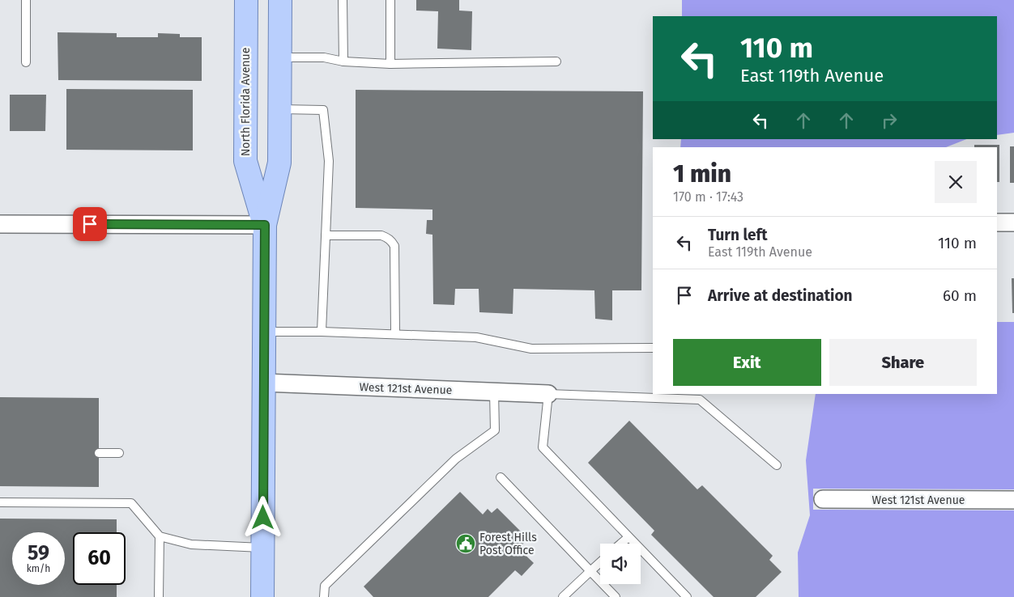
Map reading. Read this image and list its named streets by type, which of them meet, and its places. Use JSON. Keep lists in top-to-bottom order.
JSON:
{
  "streets": {
    "main road": ["North Florida Avenue"],
    "street": ["West 121st Avenue"]
  },
  "crossings": [
    ["North Florida Avenue", "West 121st Avenue"]
  ],
  "places": {
    "public building": ["Forest Hills Post Office"]
  },
  "page": {
    "turn": ["110 m", "East 119th Avenue"],
    "heading": ["1 min", "170 m · 17:43"],
    "list": [
      {
        "name": "Turn left",
        "note": "East 119th Avenue",
        "value": "110 m"
      },
      {
        "name": "Arrive at destination",
        "value": "60 m"
      }
    ],
    "buttons": ["Exit", "Share"],
    "speed": "59 km/h",
    "limit": "60"
  }
}
